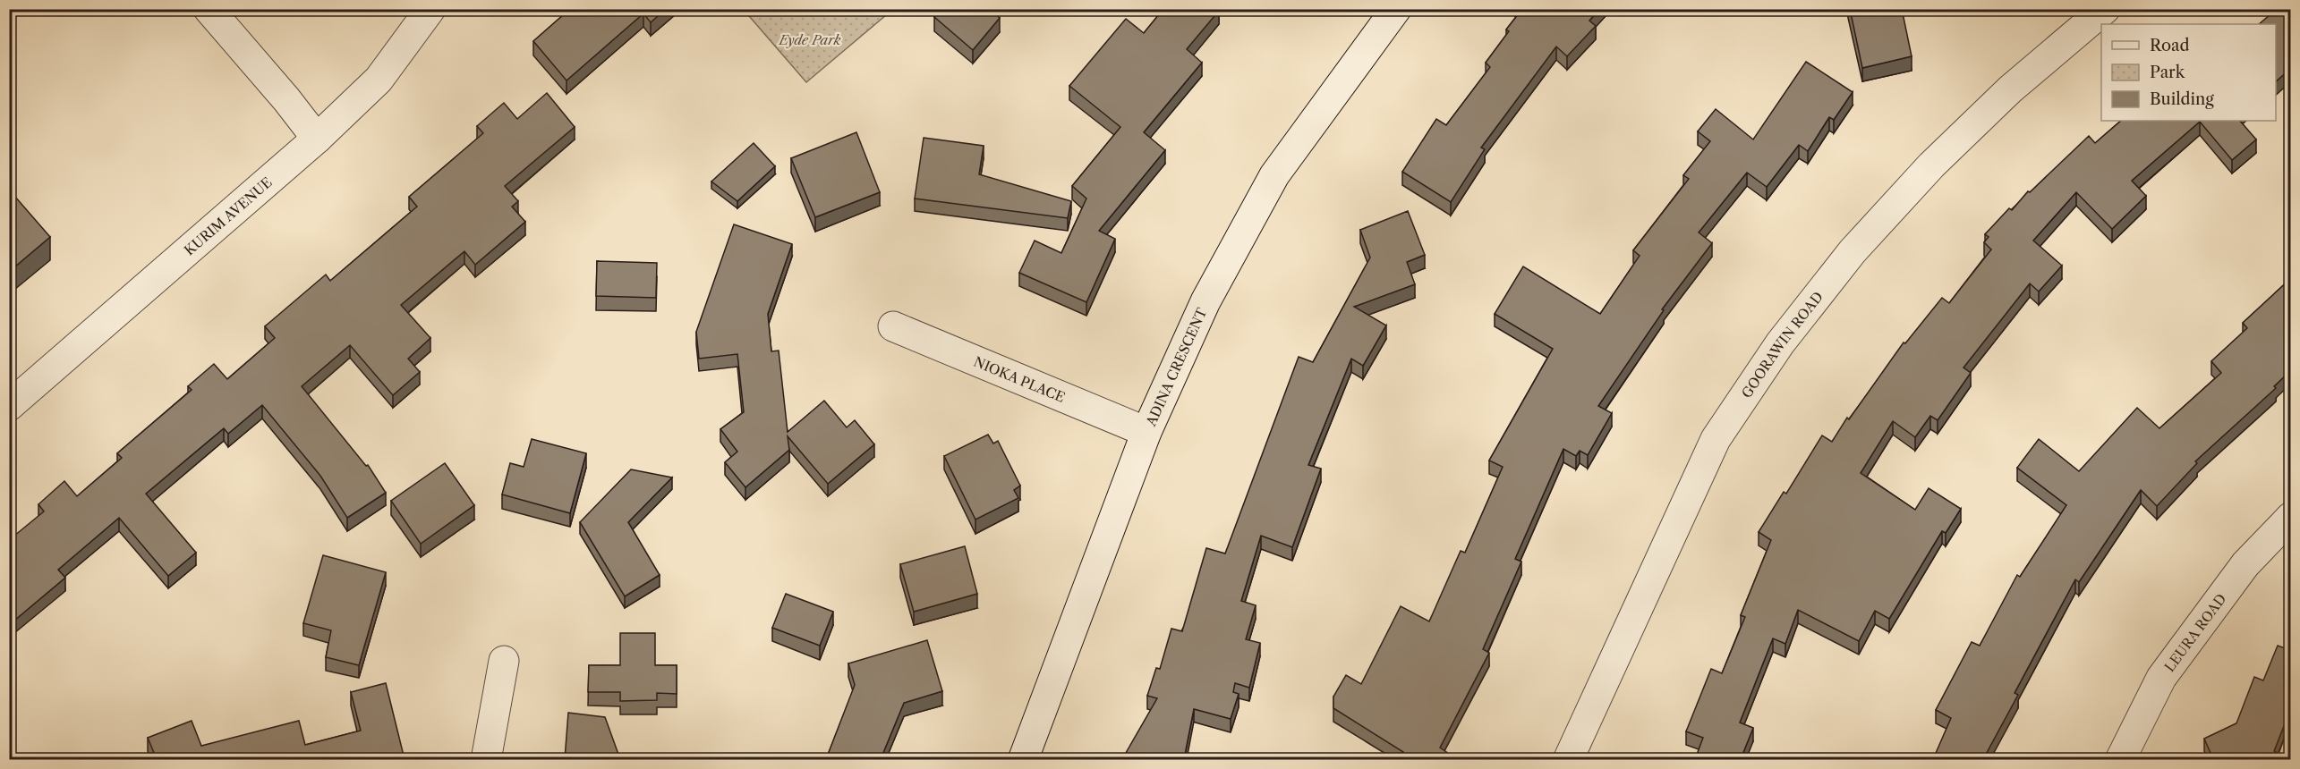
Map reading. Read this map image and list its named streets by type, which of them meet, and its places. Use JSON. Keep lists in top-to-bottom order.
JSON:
{
  "streets": {
    "street": [
      "KURIM AVENUE",
      "GOORAWIN ROAD",
      "ADINA CRESCENT",
      "NIOKA PLACE",
      "LEURA ROAD"
    ]
  },
  "crossings": [
    ["ADINA CRESCENT", "NIOKA PLACE"]
  ],
  "parks": ["Eyde Park"],
  "legend": ["Road", "Park", "Building"]
}
